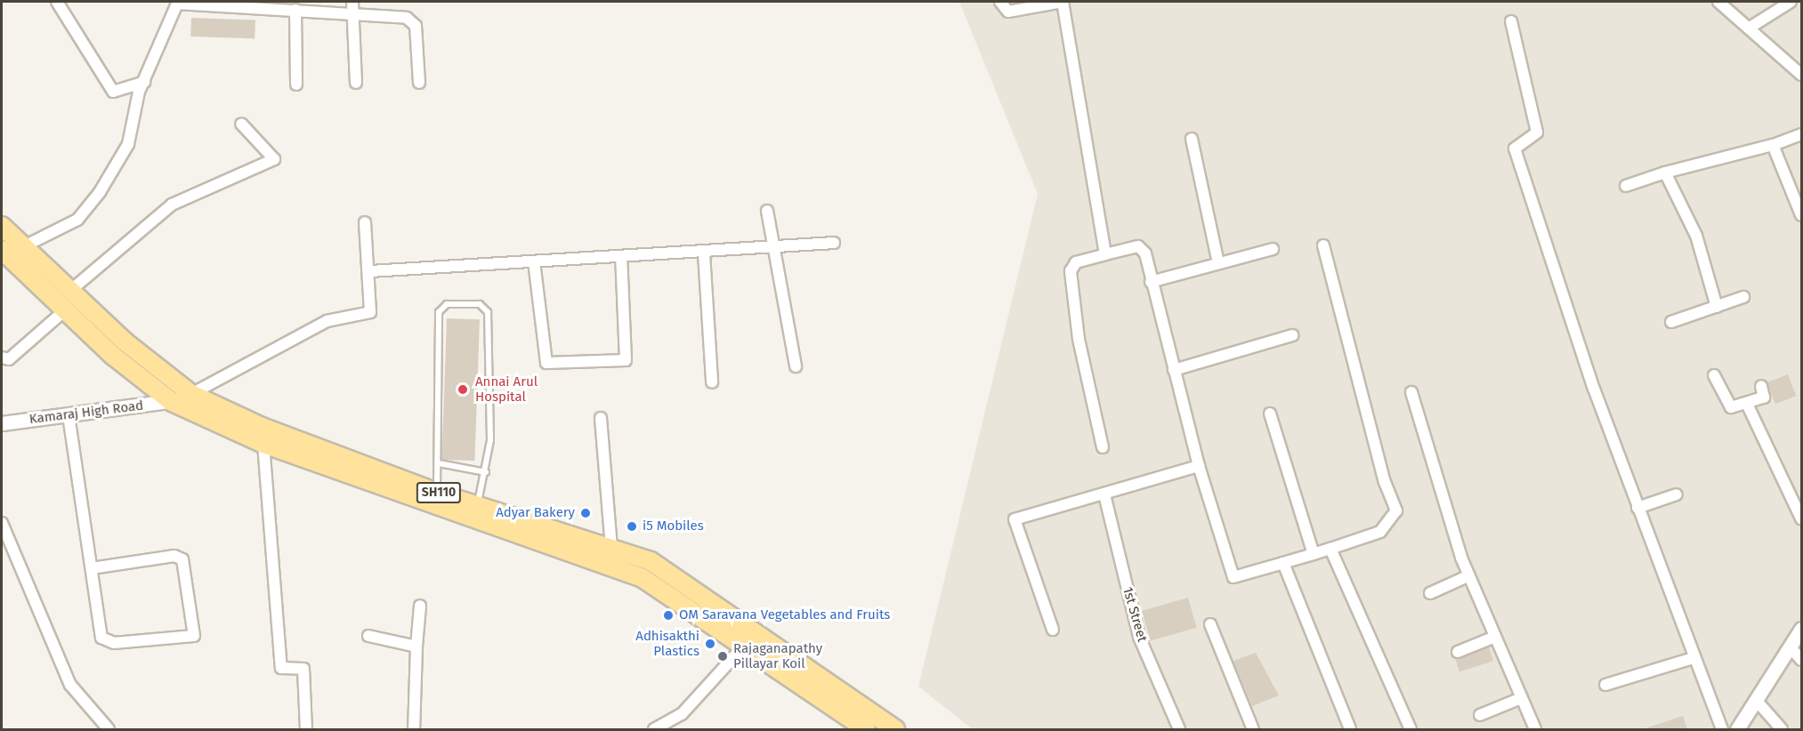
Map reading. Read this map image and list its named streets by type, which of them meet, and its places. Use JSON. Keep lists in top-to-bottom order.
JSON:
{
  "streets": {
    "main road": ["SH110"],
    "street": ["Kamaraj High Road", "1st Street"]
  },
  "crossings": [
    ["Kamaraj High Road", "SH110"]
  ],
  "places": [
    "Annai Arul Hospital",
    "Adyar Bakery",
    "i5 Mobiles",
    "OM Saravana Vegetables and Fruits",
    "Adhisakthi Plastics",
    "Rajaganapathy Pillayar Koil"
  ]
}
